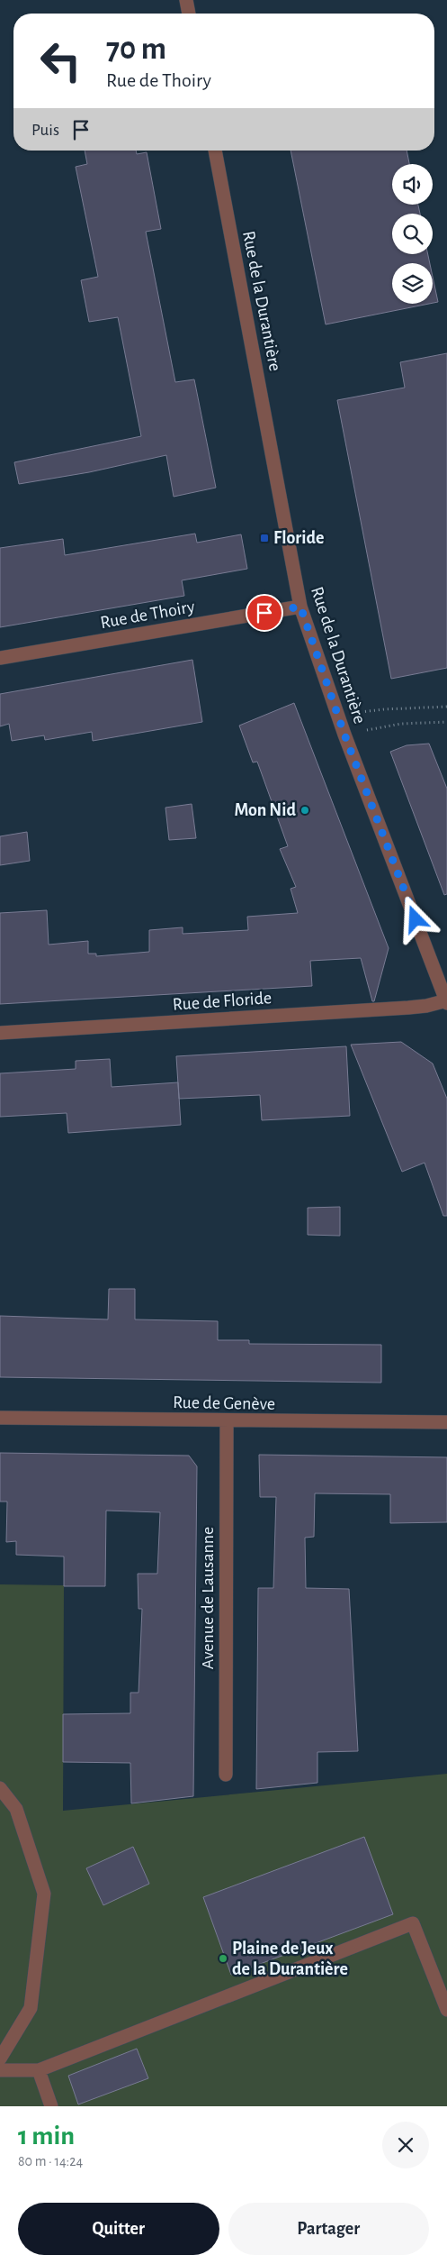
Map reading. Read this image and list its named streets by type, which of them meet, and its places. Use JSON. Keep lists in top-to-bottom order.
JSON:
{
  "streets": {
    "street": [
      "Rue de la Durantière",
      "Rue de Thoiry",
      "Rue de Floride",
      "Rue de Genève",
      "Avenue de Lausanne"
    ]
  },
  "crossings": [
    ["Rue de la Durantière", "Rue de Thoiry"],
    ["Rue de la Durantière", "Rue de Floride"],
    ["Rue de Genève", "Avenue de Lausanne"]
  ],
  "places": {
    "transit": ["Floride"],
    "other": ["Mon Nid", "Plaine de Jeux de la Durantière"]
  },
  "page": {
    "turn": ["70 m", "Rue de Thoiry"],
    "then": "Puis",
    "heading": ["1 min", "80 m · 14:24"],
    "buttons": ["Quitter", "Partager"]
  }
}
